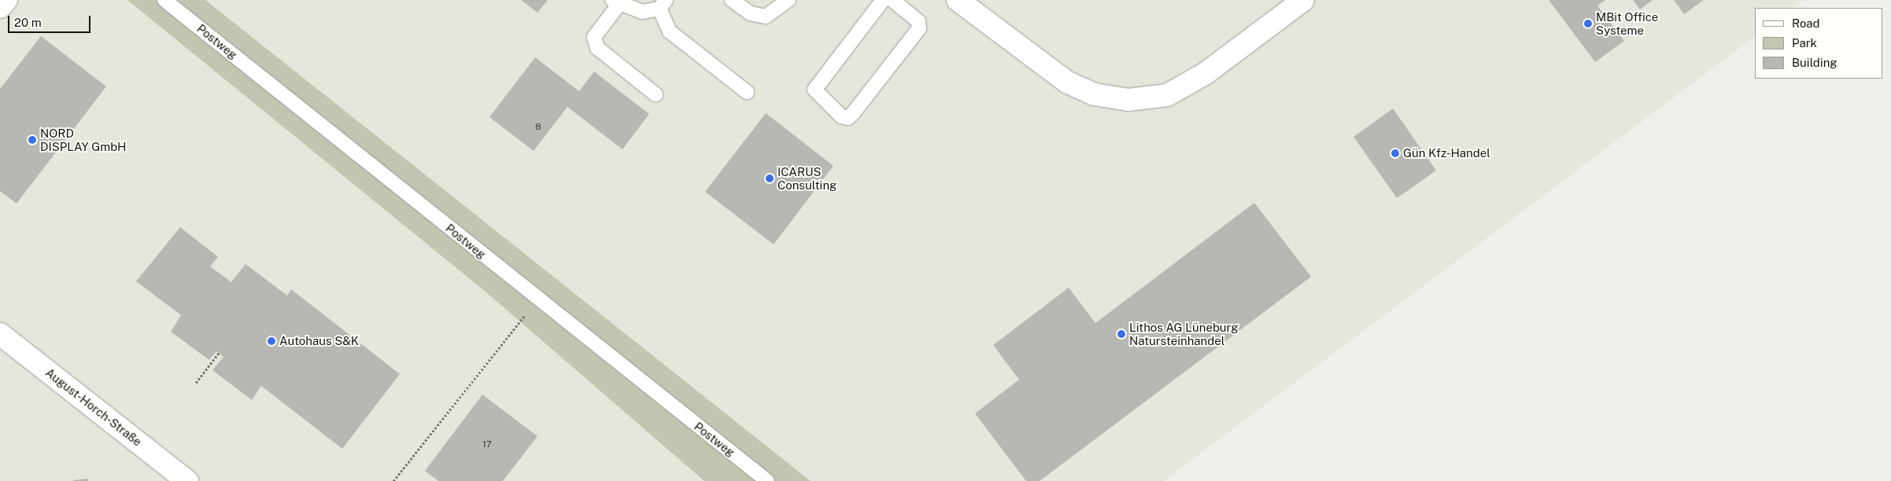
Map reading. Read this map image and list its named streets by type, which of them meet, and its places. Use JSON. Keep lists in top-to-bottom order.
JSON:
{
  "streets": {
    "street": ["August-Horch-Straße"],
    "lane": ["Postweg"]
  },
  "places": [
    "MBit Office Systeme",
    "NORD DISPLAY GmbH",
    "Gün Kfz-Handel",
    "ICARUS Consulting",
    "Lithos AG Lüneburg Natursteinhandel",
    "Autohaus S&K"
  ],
  "house_numbers": ["8", "17"],
  "legend": ["Road", "Park", "Building"],
  "scale_bar": "20 m"
}
